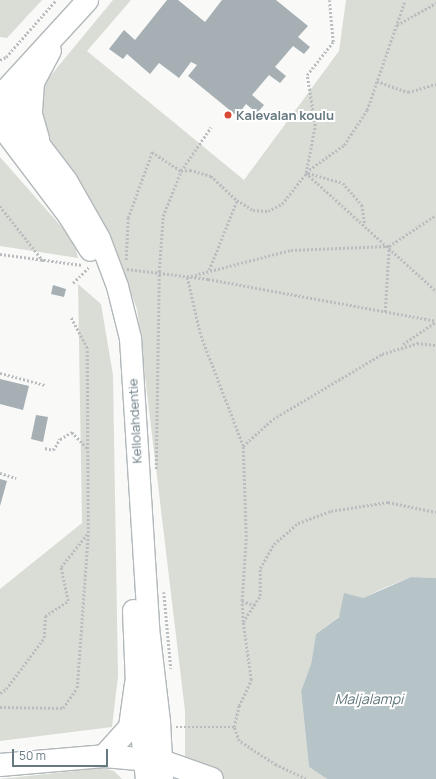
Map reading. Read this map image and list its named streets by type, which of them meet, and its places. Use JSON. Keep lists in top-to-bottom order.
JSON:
{
  "streets": {
    "main road": ["Kellolahdentie"]
  },
  "water": ["Maljalampi"],
  "places": ["Kalevalan koulu"],
  "scale_bar": "50 m"
}
